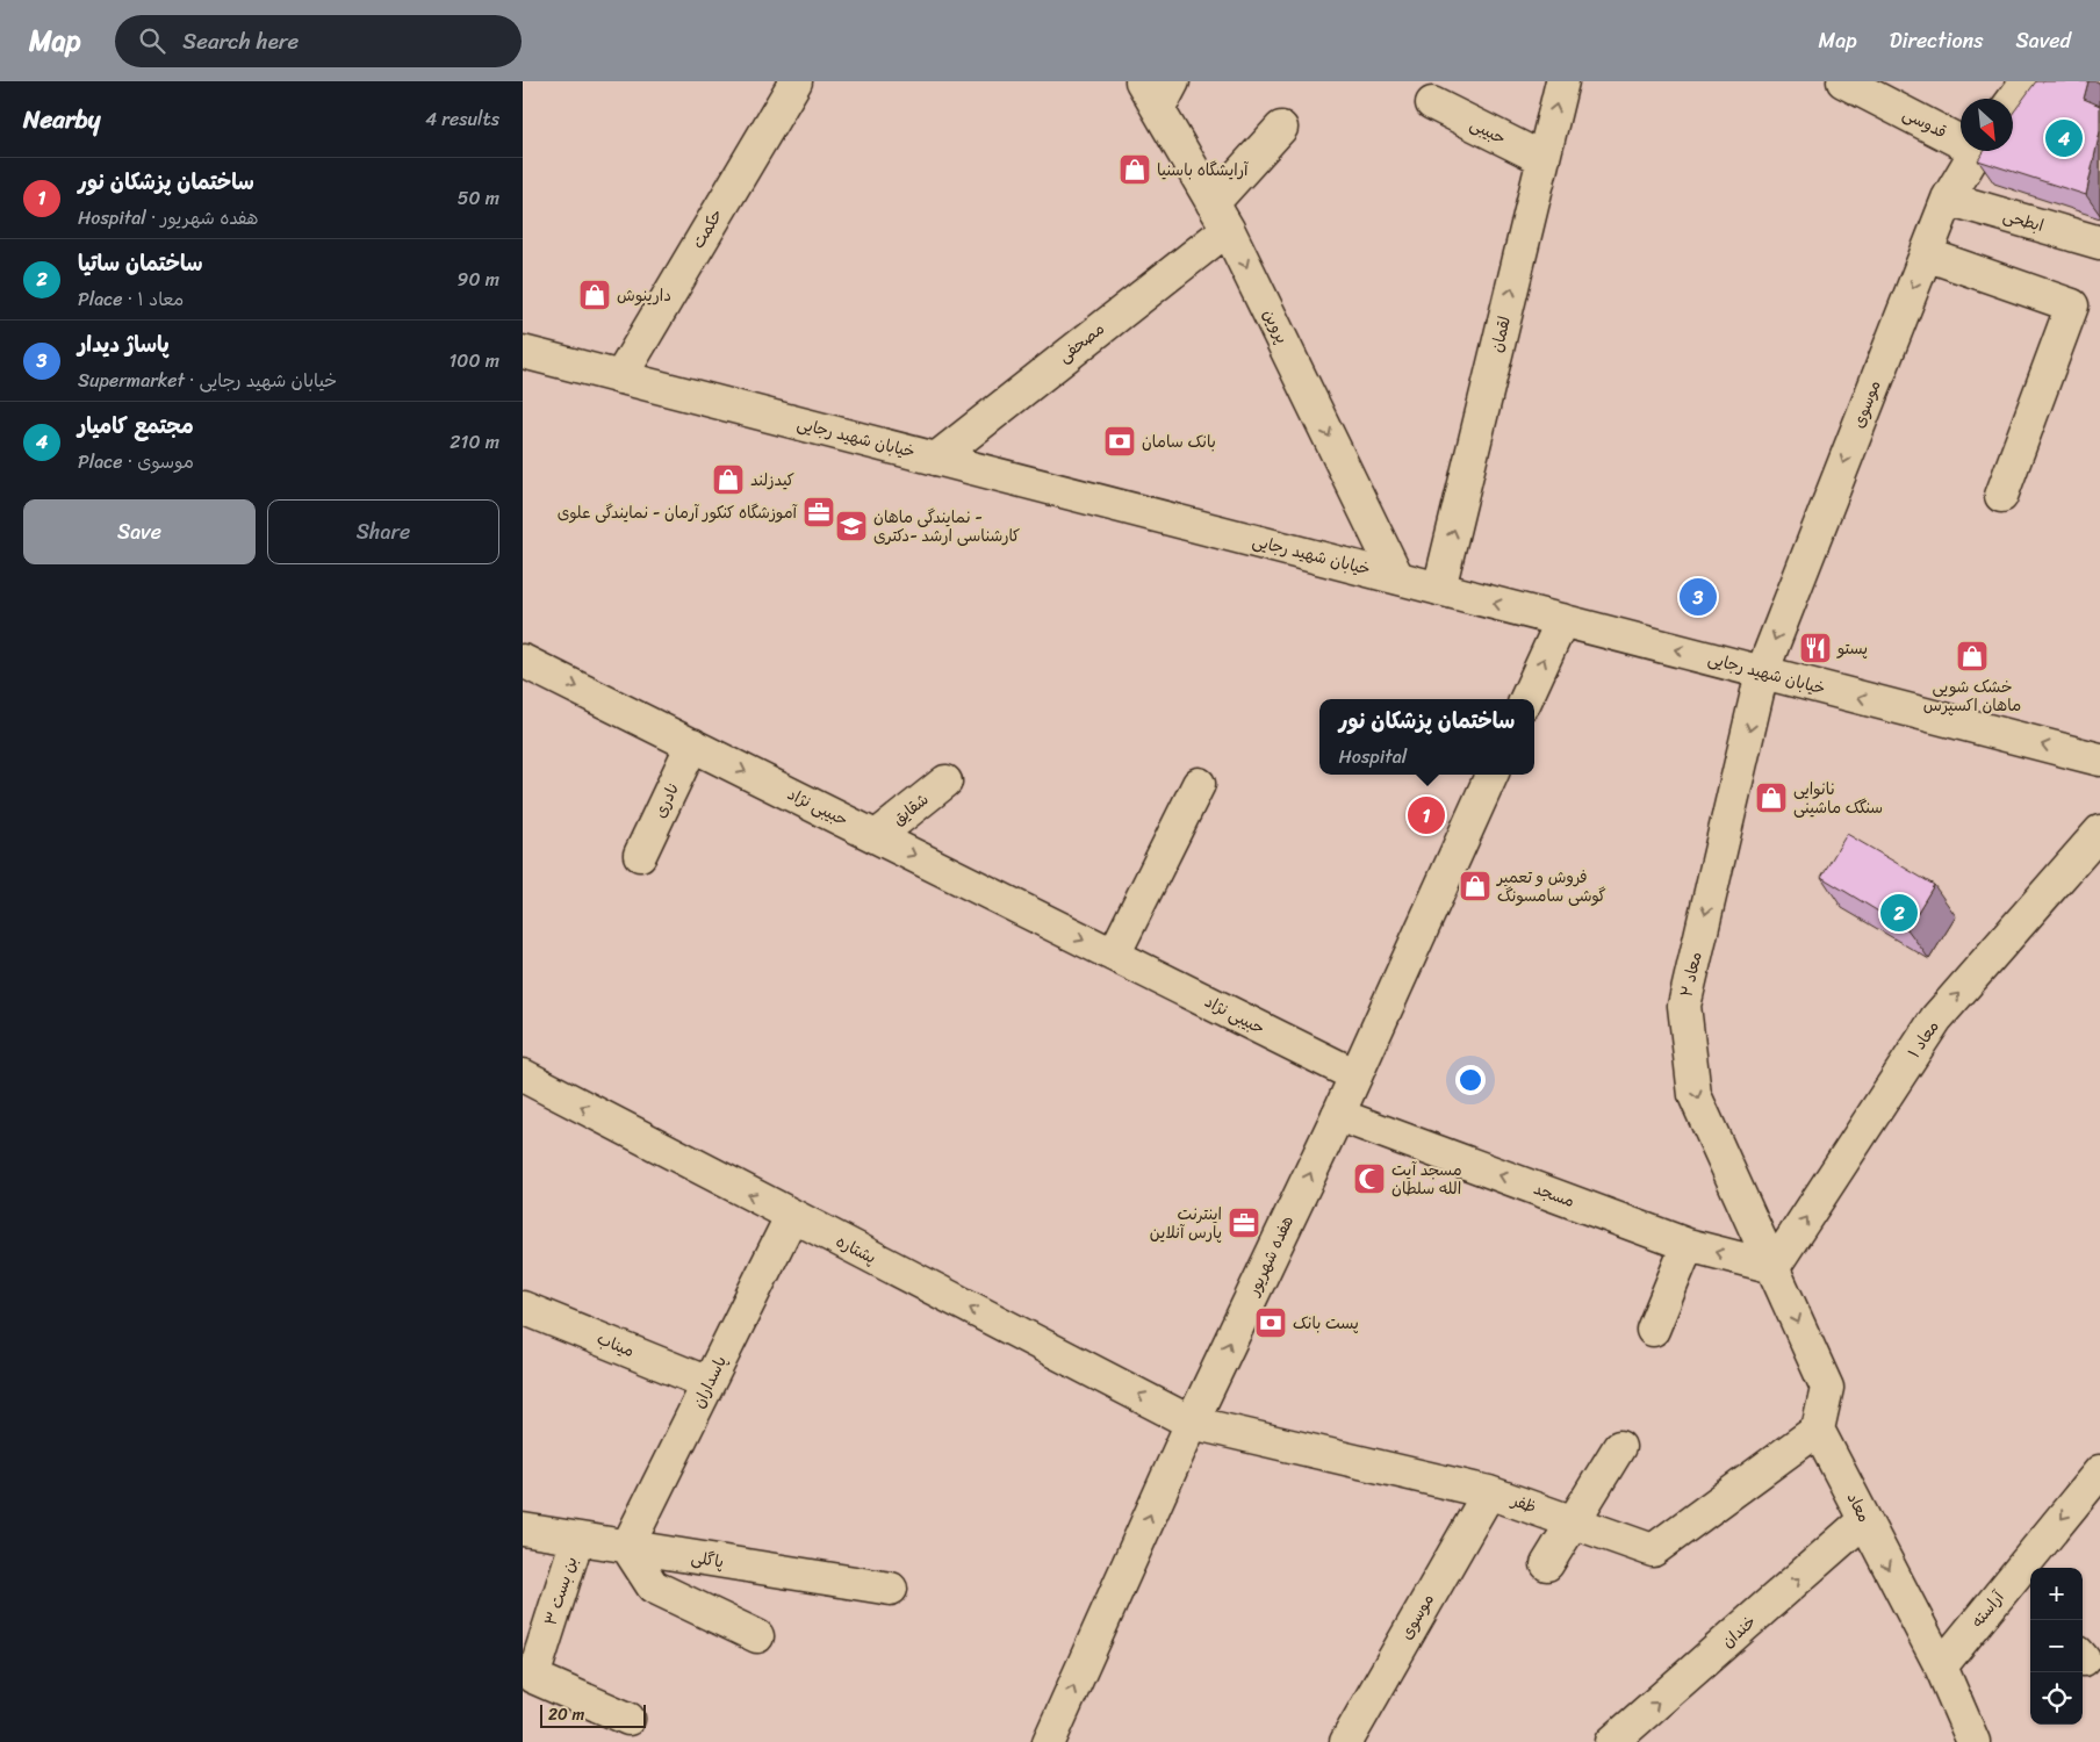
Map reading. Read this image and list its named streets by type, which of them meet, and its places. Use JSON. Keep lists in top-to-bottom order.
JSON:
{
  "streets": {
    "street": [
      "قدوسی",
      "حبیبی",
      "ابطحی",
      "حکمت",
      "پروین",
      "لقمان",
      "مصحفی",
      "موسوی",
      "خیابان شهید رجایی",
      "نادری",
      "حبیبی نژاد",
      "شقایق",
      "معاد ۲",
      "معاد ۱",
      "مسجد",
      "پشتاره",
      "هفده شهریور",
      "میناب",
      "پاسداران",
      "ظفر",
      "معاد",
      "پاگلی",
      "بن بست ۳",
      "آراسته",
      "خندان"
    ]
  },
  "crossings": [
    ["حبیبی", "لقمان"],
    ["ابطحی", "موسوی"],
    ["حکمت", "خیابان شهید رجایی"],
    ["پروین", "مصحفی"],
    ["پروین", "خیابان شهید رجایی"],
    ["لقمان", "خیابان شهید رجایی"],
    ["مصحفی", "خیابان شهید رجایی"],
    ["موسوی", "خیابان شهید رجایی"],
    ["موسوی", "معاد ۲"],
    ["موسوی", "ظفر"],
    ["خیابان شهید رجایی", "معاد ۲"],
    ["نادری", "حبیبی نژاد"],
    ["حبیبی نژاد", "شقایق"],
    ["حبیبی نژاد", "هفده شهریور"],
    ["معاد ۲", "معاد ۱"],
    ["معاد ۲", "مسجد"],
    ["معاد ۱", "مسجد"],
    ["مسجد", "هفده شهریور"],
    ["پشتاره", "هفده شهریور"],
    ["پشتاره", "پاسداران"],
    ["پشتاره", "ظفر"],
    ["هفده شهریور", "ظفر"],
    ["میناب", "پاسداران"],
    ["پاسداران", "پاگلی"],
    ["ظفر", "معاد"],
    ["معاد", "آراسته"],
    ["معاد", "خندان"],
    ["پاگلی", "بن بست ۳"]
  ],
  "one_way": [
    "پروین",
    "لقمان",
    "موسوی",
    "خیابان شهید رجایی",
    "حبیبی نژاد",
    "معاد ۲",
    "معاد ۱",
    "مسجد",
    "پشتاره",
    "هفده شهریور",
    "معاد",
    "آراسته"
  ],
  "places": {
    "shop": [
      "آرایشگاه باسنیا",
      "دارینوش",
      "کیدزلند",
      "خشک شویی ماهان اکسپرس",
      "نانوایی سنگک ماشینی",
      "فروش و تعمیر گوشی سامسونگ"
    ],
    "bank": ["بانک سامان", "پست بانک"],
    "office": ["آموزشگاه کنکور آرمان - نمایندگی علوی", "اینترنت پارس آنلاین"],
    "school or university": ["نمایندگی ماهان - کارشناسی ارشد -دکتری"],
    "restaurant": ["پستو"],
    "mosque": ["مسجد آیت الله سلطان"]
  },
  "scale_bar": "20 m",
  "north": "bottom right",
  "page": {
    "header": "Map",
    "search": "Search here",
    "nav": ["Map", "Directions", "Saved"],
    "heading": ["Nearby", "4 results"],
    "pins": [
      "4",
      "3",
      "1",
      "2"
    ],
    "list": [
      {
        "mark": "1",
        "name": "ساختمان پزشکان نور",
        "note": "Hospital · هفده شهریور",
        "value": "50 m"
      },
      {
        "mark": "2",
        "name": "ساختمان ساتیا",
        "note": "Place · معاد ۱",
        "value": "90 m"
      },
      {
        "mark": "3",
        "name": "پاساژ دیدار",
        "note": "Supermarket · خیابان شهید رجایی",
        "value": "100 m"
      },
      {
        "mark": "4",
        "name": "مجتمع کامیار",
        "note": "Place · موسوی",
        "value": "210 m"
      }
    ],
    "buttons": ["Save", "Share"],
    "popup": ["ساختمان پزشکان نور", "Hospital"],
    "map_buttons": ["+", "−"],
    "scale": "20 m"
  }
}
